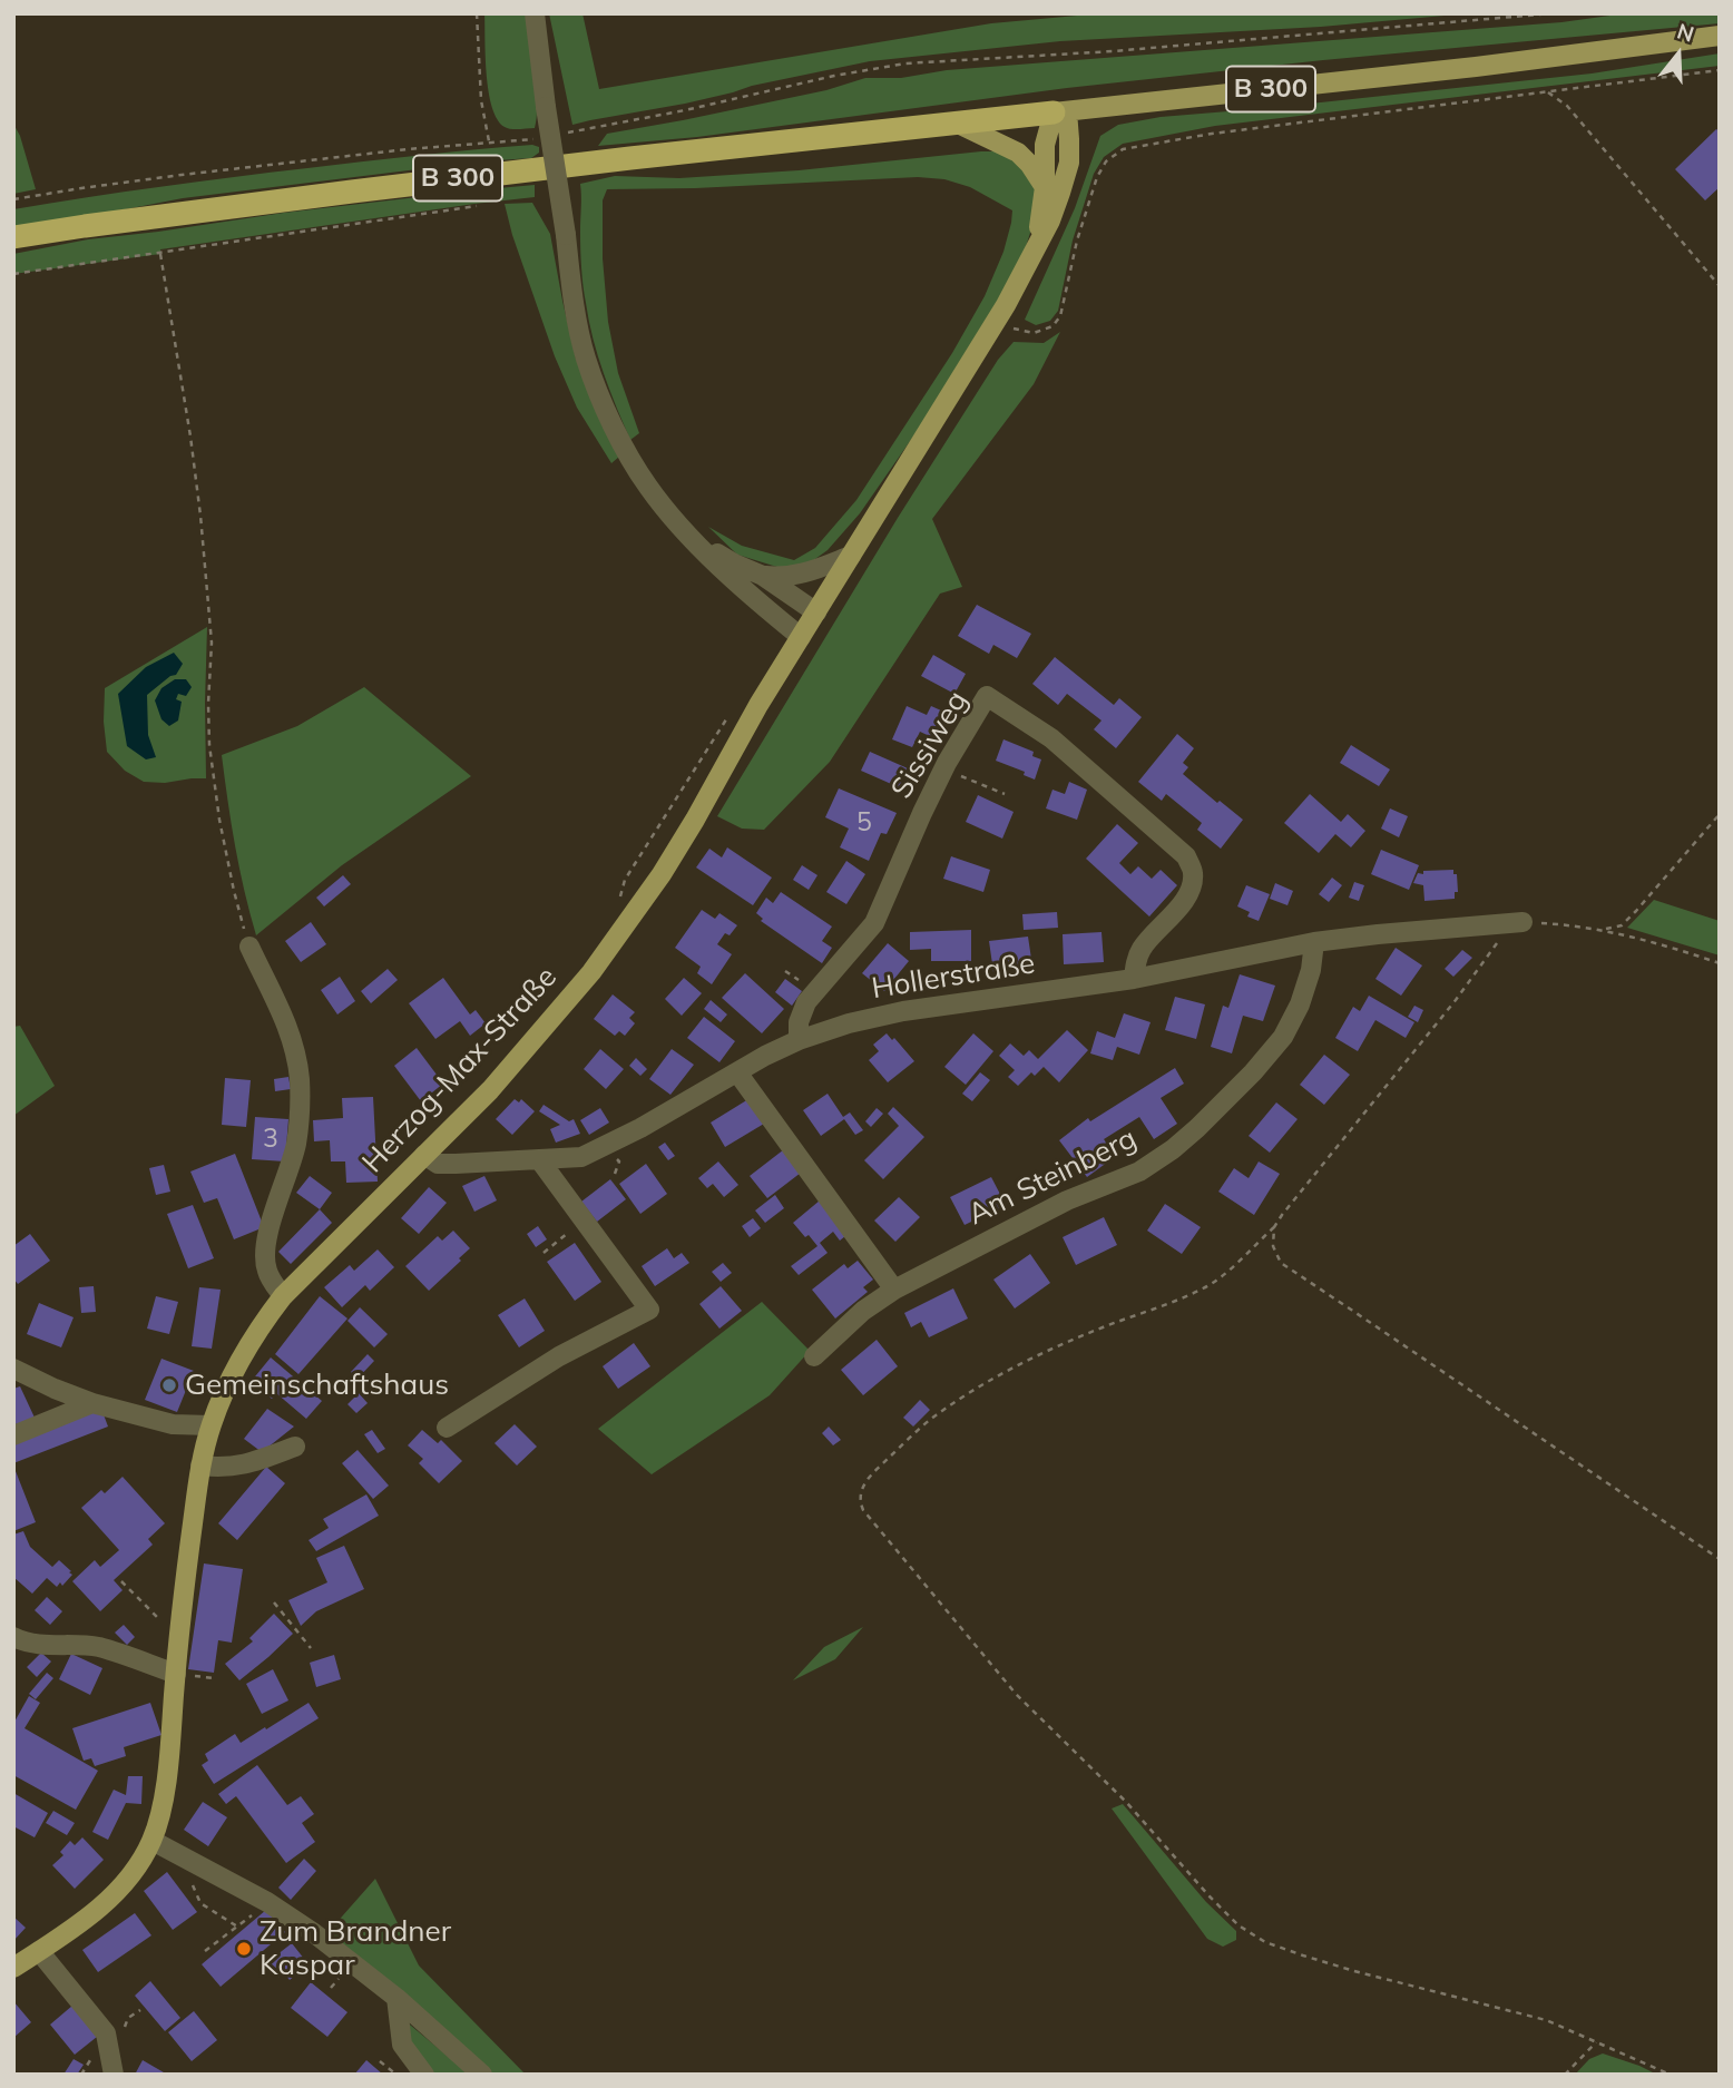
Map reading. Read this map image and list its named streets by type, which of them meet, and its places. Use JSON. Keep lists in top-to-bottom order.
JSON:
{
  "streets": {
    "highway": ["B 300"],
    "main road": ["Herzog-Max-Straße"],
    "street": ["Sissiweg", "Hollerstraße", "Am Steinberg"]
  },
  "crossings": [
    ["Sissiweg", "Hollerstraße"],
    ["Hollerstraße", "Herzog-Max-Straße"],
    ["Hollerstraße", "Am Steinberg"]
  ],
  "places": ["Gemeinschaftshaus", "Zum Brandner Kaspar"],
  "house_numbers": ["5", "3"],
  "north": "top"
}
